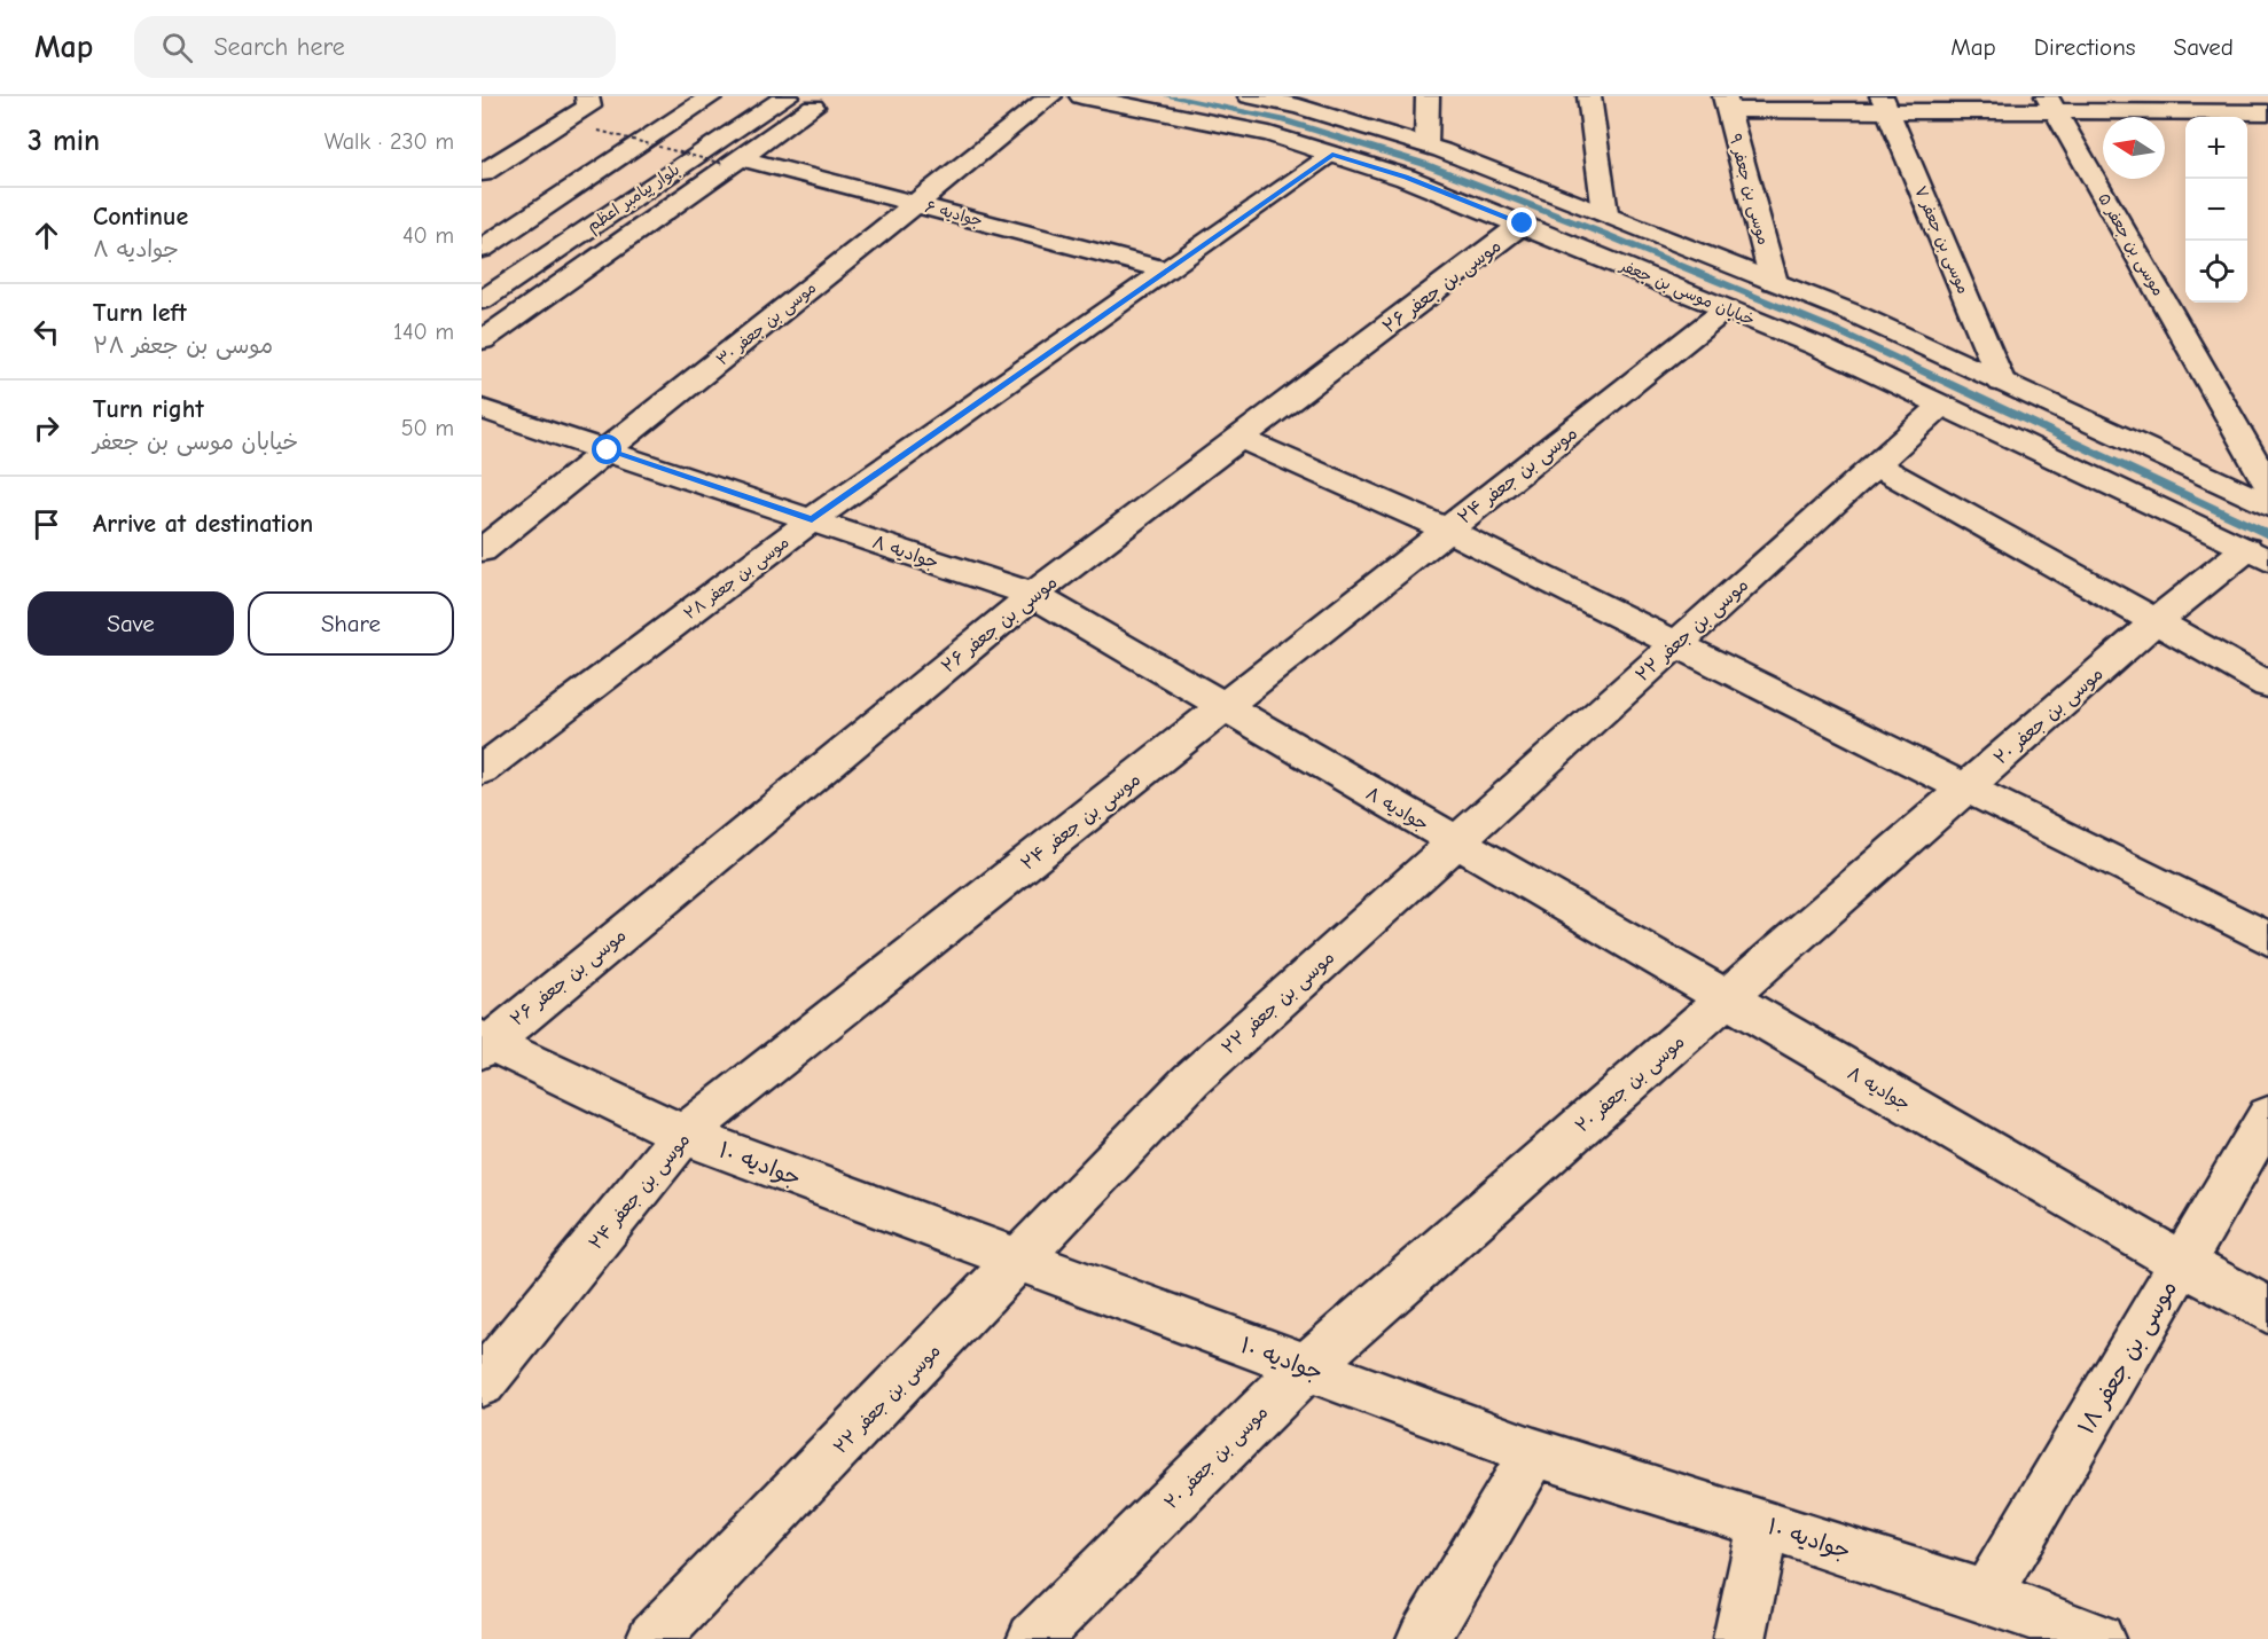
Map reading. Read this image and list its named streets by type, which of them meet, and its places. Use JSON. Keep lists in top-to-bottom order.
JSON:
{
  "streets": {
    "street": [
      "موسی بن جعفر ۹",
      "بلوار پیامبر اعظم",
      "جوادیه ۶",
      "موسی بن جعفر ۷",
      "موسی بن جعفر ۵",
      "موسی بن جعفر ۲۶",
      "خیابان موسی بن جعفر",
      "موسی بن جعفر ۳۰",
      "موسی بن جعفر ۲۴",
      "جوادیه ۸",
      "موسی بن جعفر ۲۸",
      "موسی بن جعفر ۲۲",
      "موسی بن جعفر ۲۰",
      "جوادیه ۱۰",
      "موسی بن جعفر ۱۸"
    ]
  },
  "crossings": [
    ["جوادیه ۶", "موسی بن جعفر ۳۰"],
    ["جوادیه ۶", "موسی بن جعفر ۲۸"],
    ["موسی بن جعفر ۲۶", "خیابان موسی بن جعفر"],
    ["موسی بن جعفر ۲۶", "جوادیه ۸"],
    ["موسی بن جعفر ۲۶", "جوادیه ۱۰"],
    ["خیابان موسی بن جعفر", "موسی بن جعفر ۲۴"],
    ["خیابان موسی بن جعفر", "موسی بن جعفر ۲۸"],
    ["خیابان موسی بن جعفر", "موسی بن جعفر ۲۲"],
    ["خیابان موسی بن جعفر", "موسی بن جعفر ۲۰"],
    ["موسی بن جعفر ۳۰", "جوادیه ۸"],
    ["موسی بن جعفر ۲۴", "جوادیه ۸"],
    ["موسی بن جعفر ۲۴", "جوادیه ۱۰"],
    ["جوادیه ۸", "موسی بن جعفر ۲۸"],
    ["جوادیه ۸", "موسی بن جعفر ۲۲"],
    ["جوادیه ۸", "موسی بن جعفر ۲۰"],
    ["جوادیه ۸", "موسی بن جعفر ۱۸"],
    ["موسی بن جعفر ۲۲", "جوادیه ۱۰"],
    ["موسی بن جعفر ۲۰", "جوادیه ۱۰"],
    ["جوادیه ۱۰", "موسی بن جعفر ۱۸"]
  ],
  "north": "left",
  "page": {
    "header": "Map",
    "search": "Search here",
    "nav": ["Map", "Directions", "Saved"],
    "heading": ["3 min", "Walk · 230 m"],
    "map_buttons": ["+", "−"],
    "list": [
      ["Continue", "جوادیه ۸", "40 m"],
      ["Turn left", "موسی بن جعفر ۲۸", "140 m"],
      ["Turn right", "خیابان موسی بن جعفر", "50 m"],
      "Arrive at destination"
    ],
    "buttons": ["Save", "Share"]
  }
}
